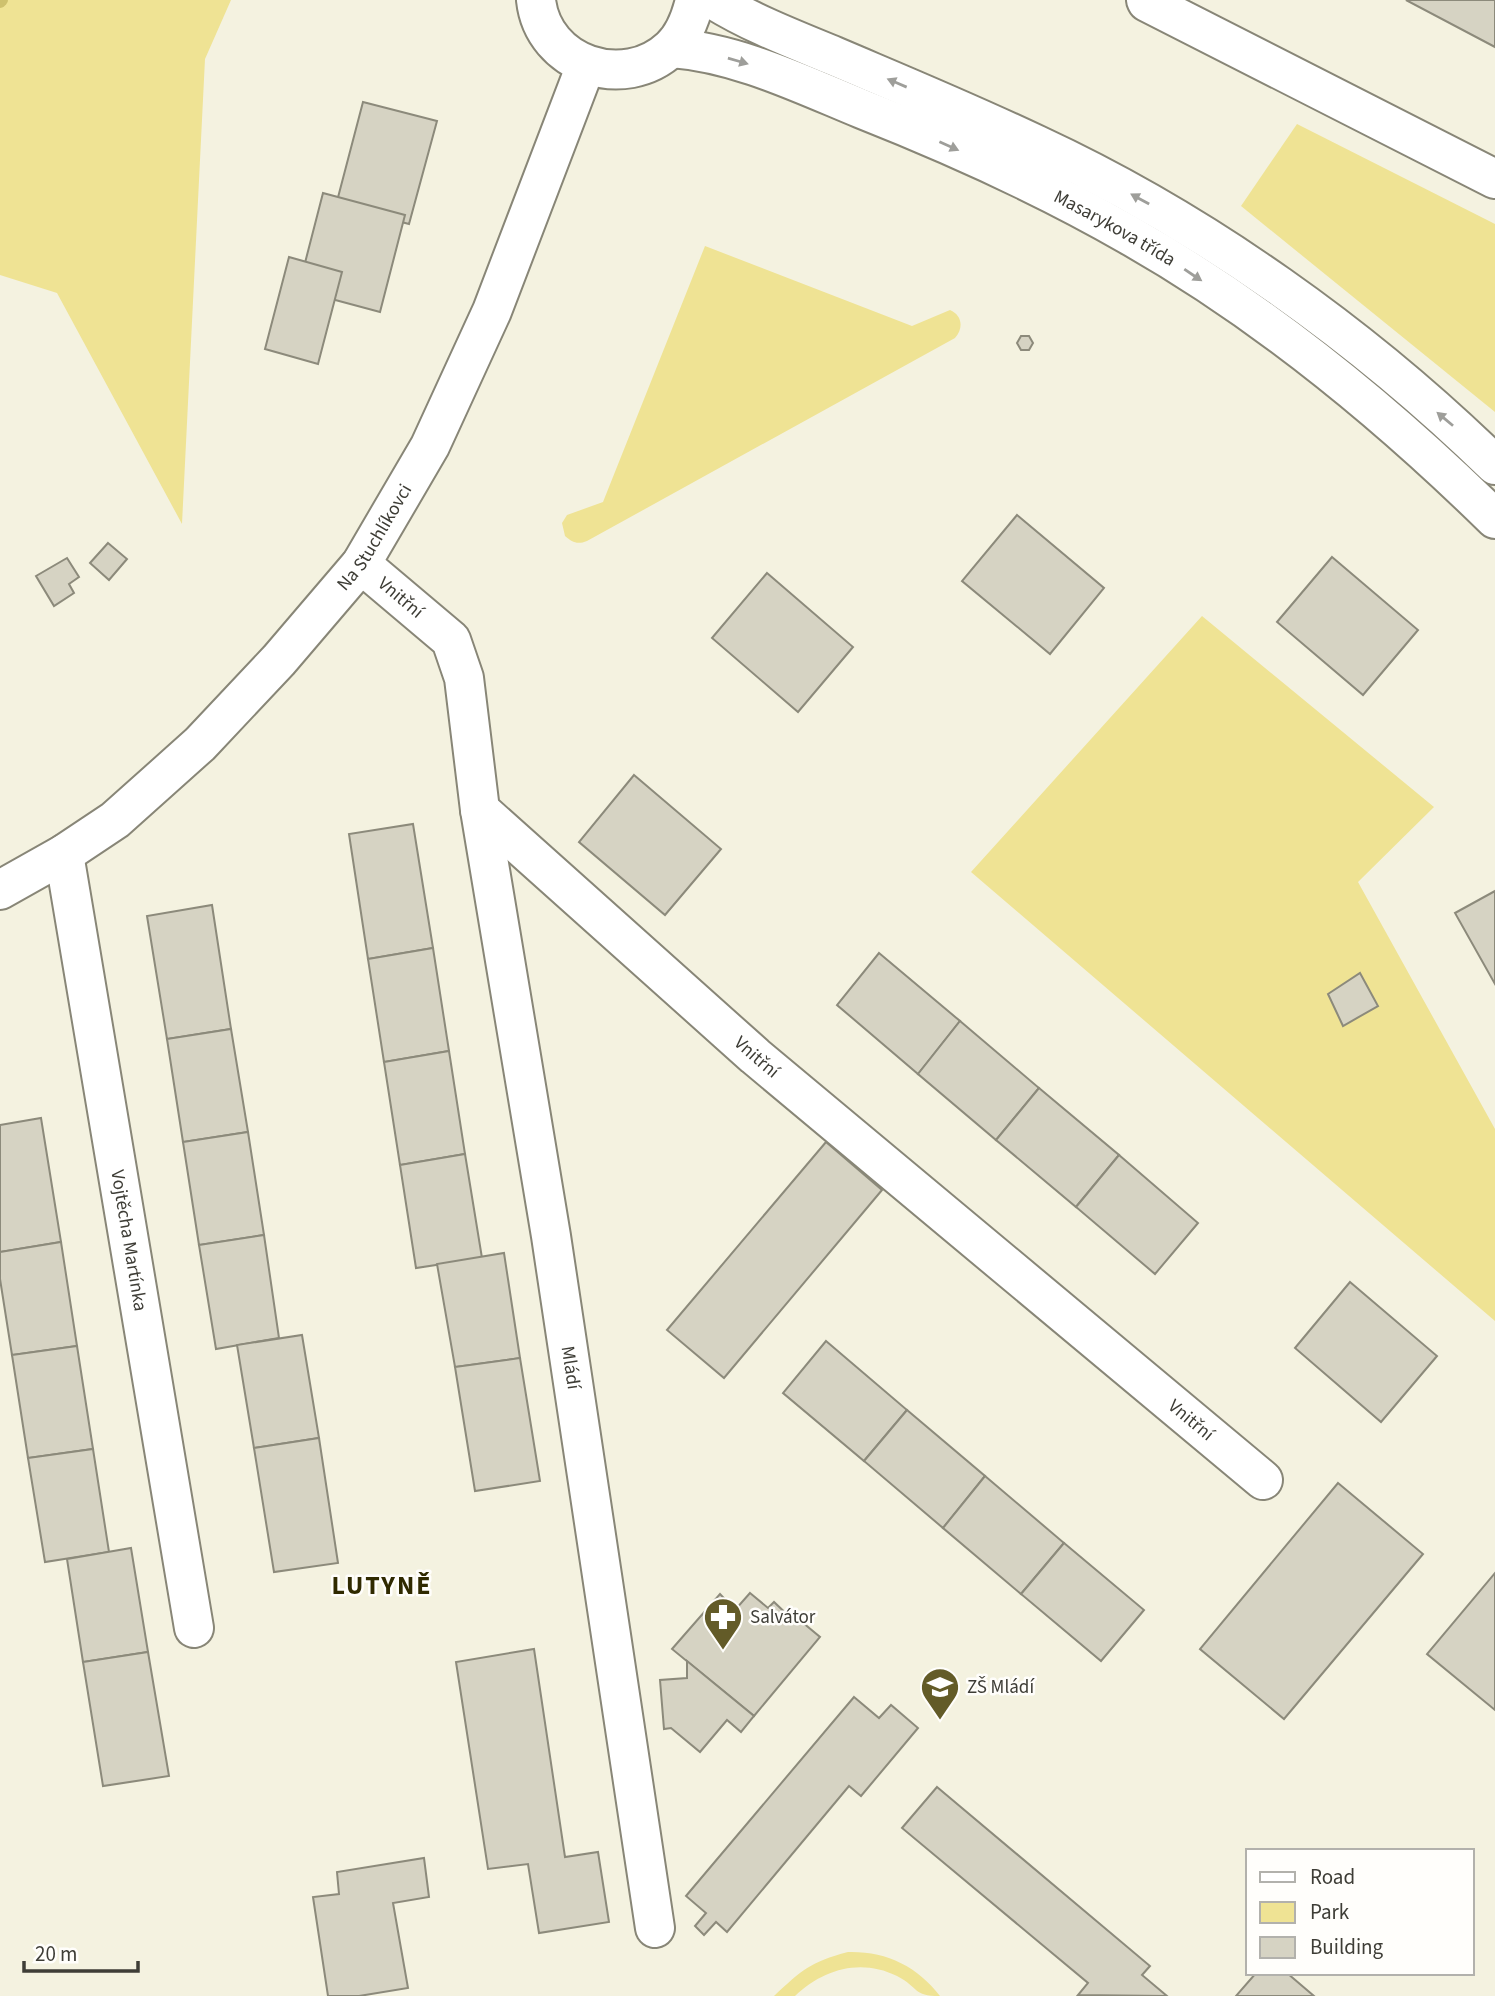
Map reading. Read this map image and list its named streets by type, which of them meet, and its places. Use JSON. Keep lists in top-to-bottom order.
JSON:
{
  "streets": {
    "street": [
      "Masarykova třída",
      "Na Stuchlíkovci",
      "Vnitřní",
      "Vojtěcha Martínka",
      "Mládí"
    ]
  },
  "crossings": [
    ["Na Stuchlíkovci", "Vnitřní"],
    ["Na Stuchlíkovci", "Vojtěcha Martínka"],
    ["Vnitřní", "Mládí"]
  ],
  "districts": ["LUTYNĚ"],
  "places": {
    "pharmacy": ["Salvátor"],
    "school or university": ["ZŠ Mládí"]
  },
  "legend": ["Road", "Park", "Building"],
  "scale_bar": "20 m"
}
